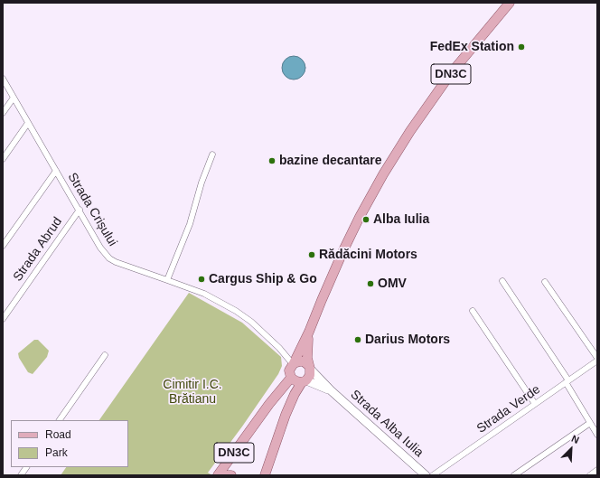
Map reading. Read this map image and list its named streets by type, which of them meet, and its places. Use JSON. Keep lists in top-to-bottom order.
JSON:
{
  "streets": {
    "main road": ["DN3C"],
    "street": [
      "Strada Crișului",
      "Strada Abrud",
      "Strada Verde",
      "Strada Alba Iulia"
    ]
  },
  "crossings": [
    ["DN3C", "Strada Crișului"],
    ["DN3C", "Strada Alba Iulia"],
    ["Strada Crișului", "Strada Abrud"],
    ["Strada Crișului", "Strada Alba Iulia"]
  ],
  "parks": ["Cimitir I.C. Brătianu"],
  "places": [
    "FedEx Station",
    "bazine decantare",
    "Alba Iulia",
    "Rădăcini Motors",
    "Cargus Ship & Go",
    "OMV",
    "Darius Motors"
  ],
  "legend": ["Road", "Park"],
  "north": "top right"
}
